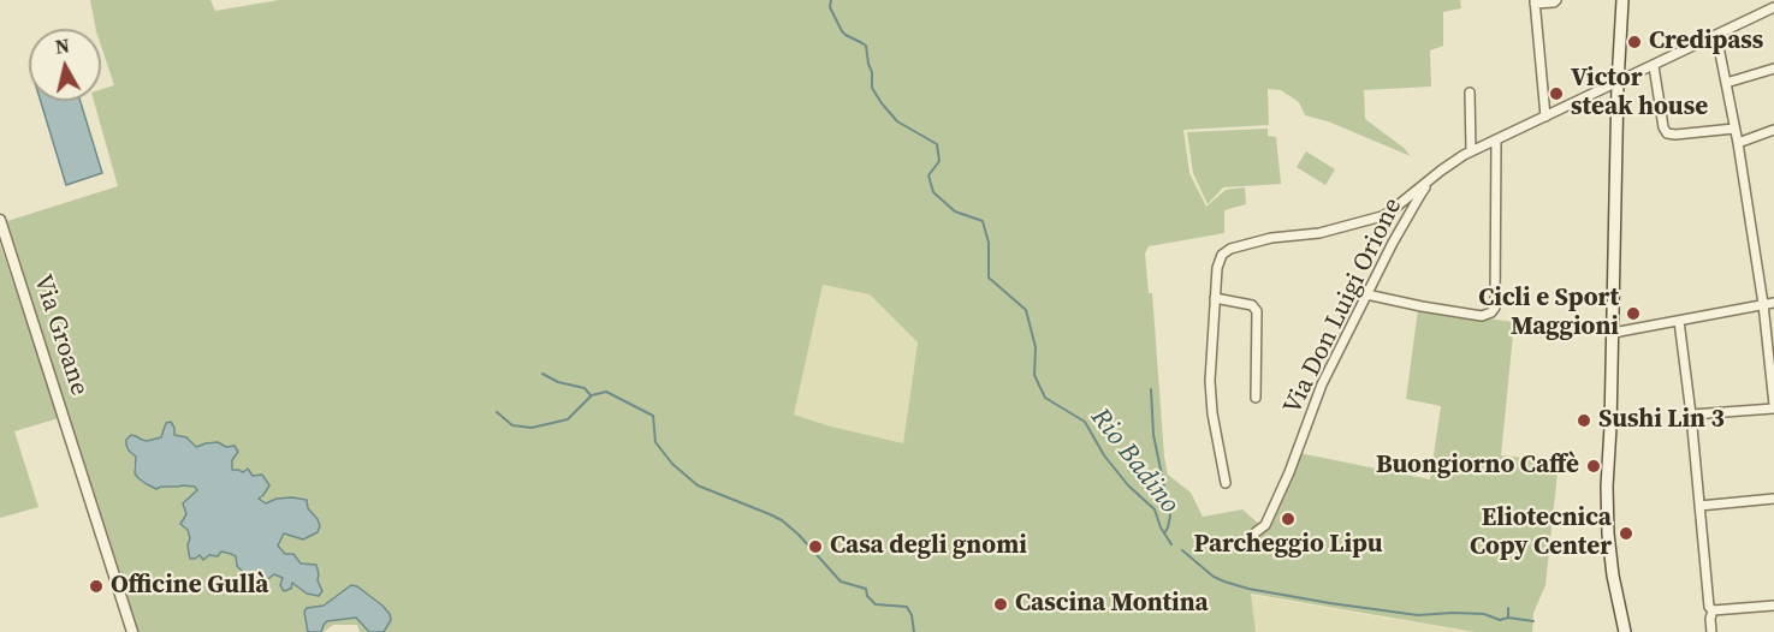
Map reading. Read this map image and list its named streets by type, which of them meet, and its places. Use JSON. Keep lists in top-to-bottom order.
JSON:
{
  "streets": {
    "street": ["Via Don Luigi Orione", "Via Groane"]
  },
  "water": ["Rio Badino"],
  "places": [
    "Credipass",
    "Victor steak house",
    "Cicli e Sport Maggioni",
    "Sushi Lin 3",
    "Buongiorno Caffè",
    "Parcheggio Lipu",
    "Eliotecnica Copy Center",
    "Casa degli gnomi",
    "Officine Gullà",
    "Cascina Montina"
  ],
  "north": "top"
}
